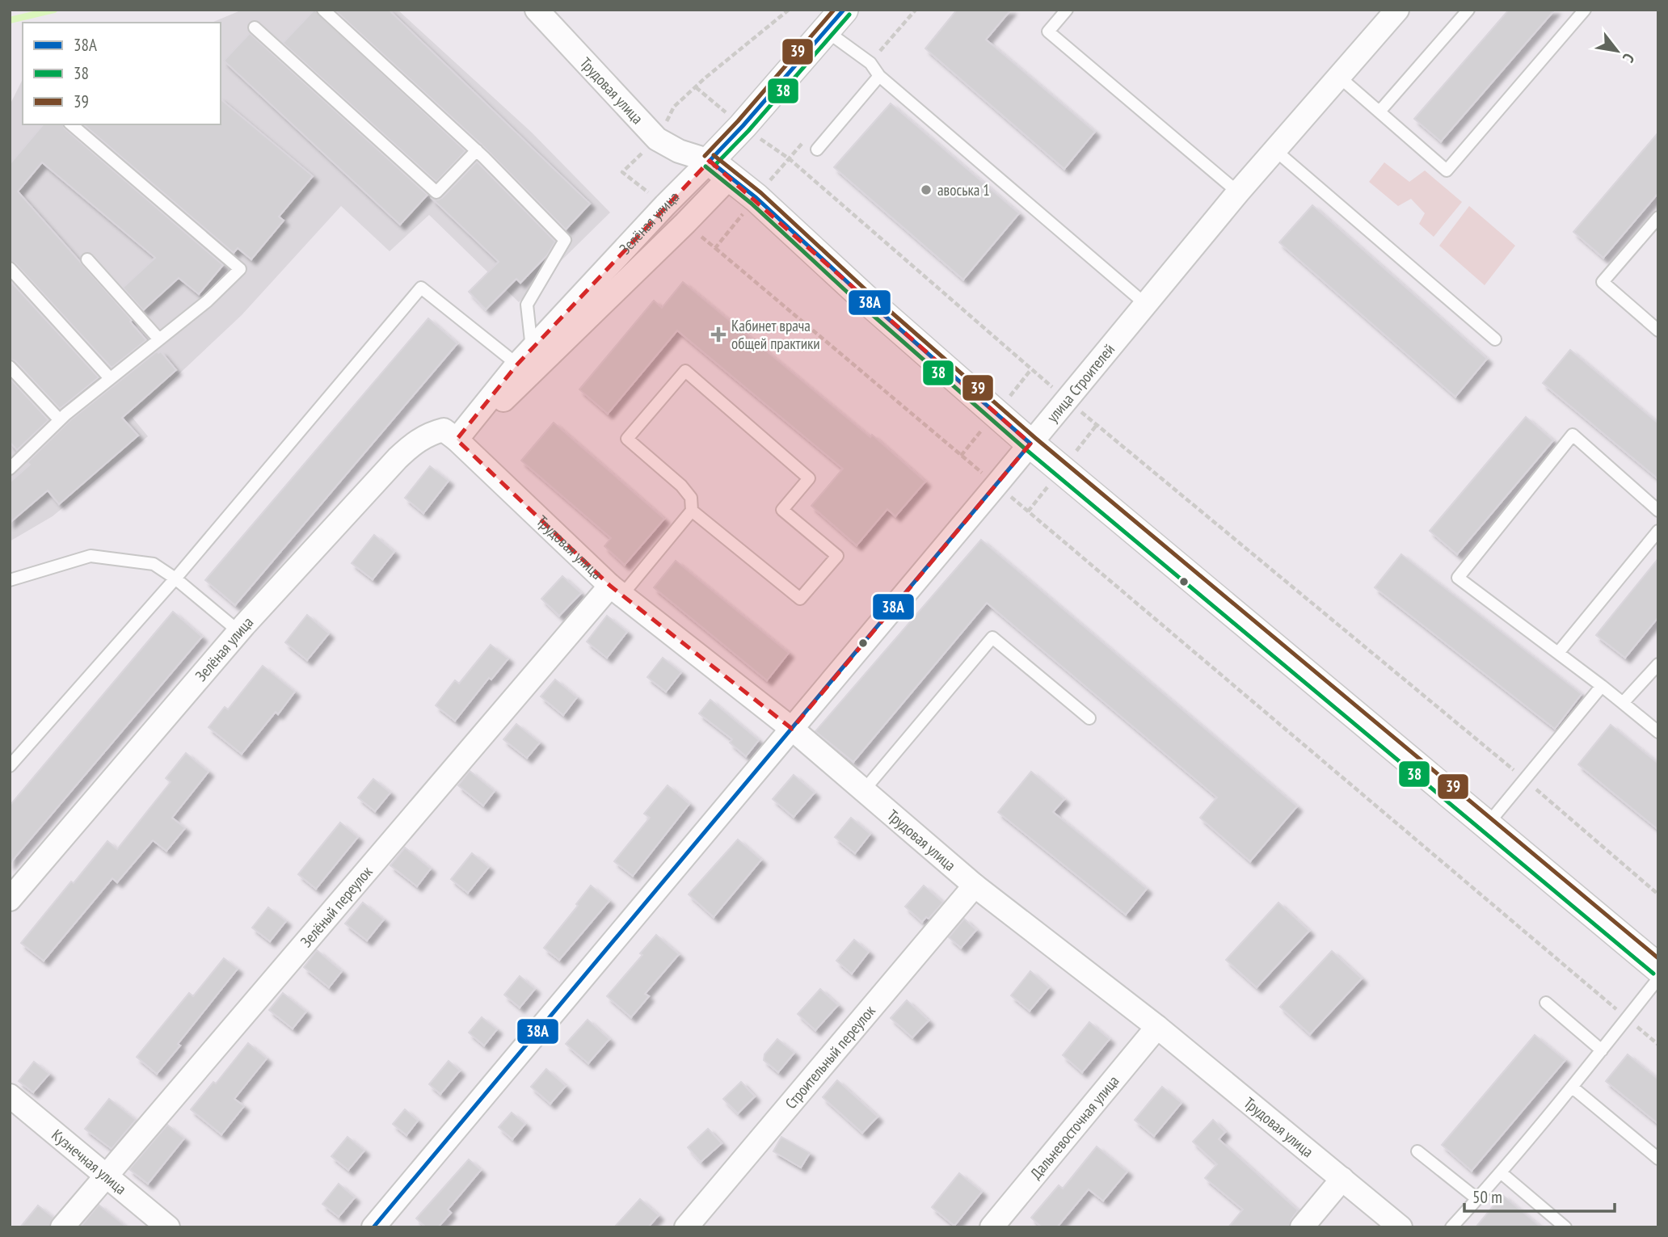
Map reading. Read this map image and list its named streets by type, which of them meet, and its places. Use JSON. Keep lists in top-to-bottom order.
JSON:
{
  "streets": {
    "street": [
      "Трудовая улица",
      "Зелёная улица",
      "улица Строителей",
      "Зелёный переулок",
      "Строительный переулок",
      "Дальневосточная улица",
      "Кузнечная улица"
    ]
  },
  "crossings": [
    ["Трудовая улица", "Зелёная улица"],
    ["Трудовая улица", "улица Строителей"],
    ["Трудовая улица", "Зелёный переулок"],
    ["Трудовая улица", "Строительный переулок"],
    ["Трудовая улица", "Дальневосточная улица"],
    ["Зелёный переулок", "Кузнечная улица"]
  ],
  "places": {
    "other": ["авоська 1"],
    "health": ["Кабинет врача общей практики"]
  },
  "lines": ["transit line 38А", "transit line 39", "transit line 38"],
  "legend": ["38А", "38", "39"],
  "scale_bar": "50 m",
  "north": "bottom right"
}
